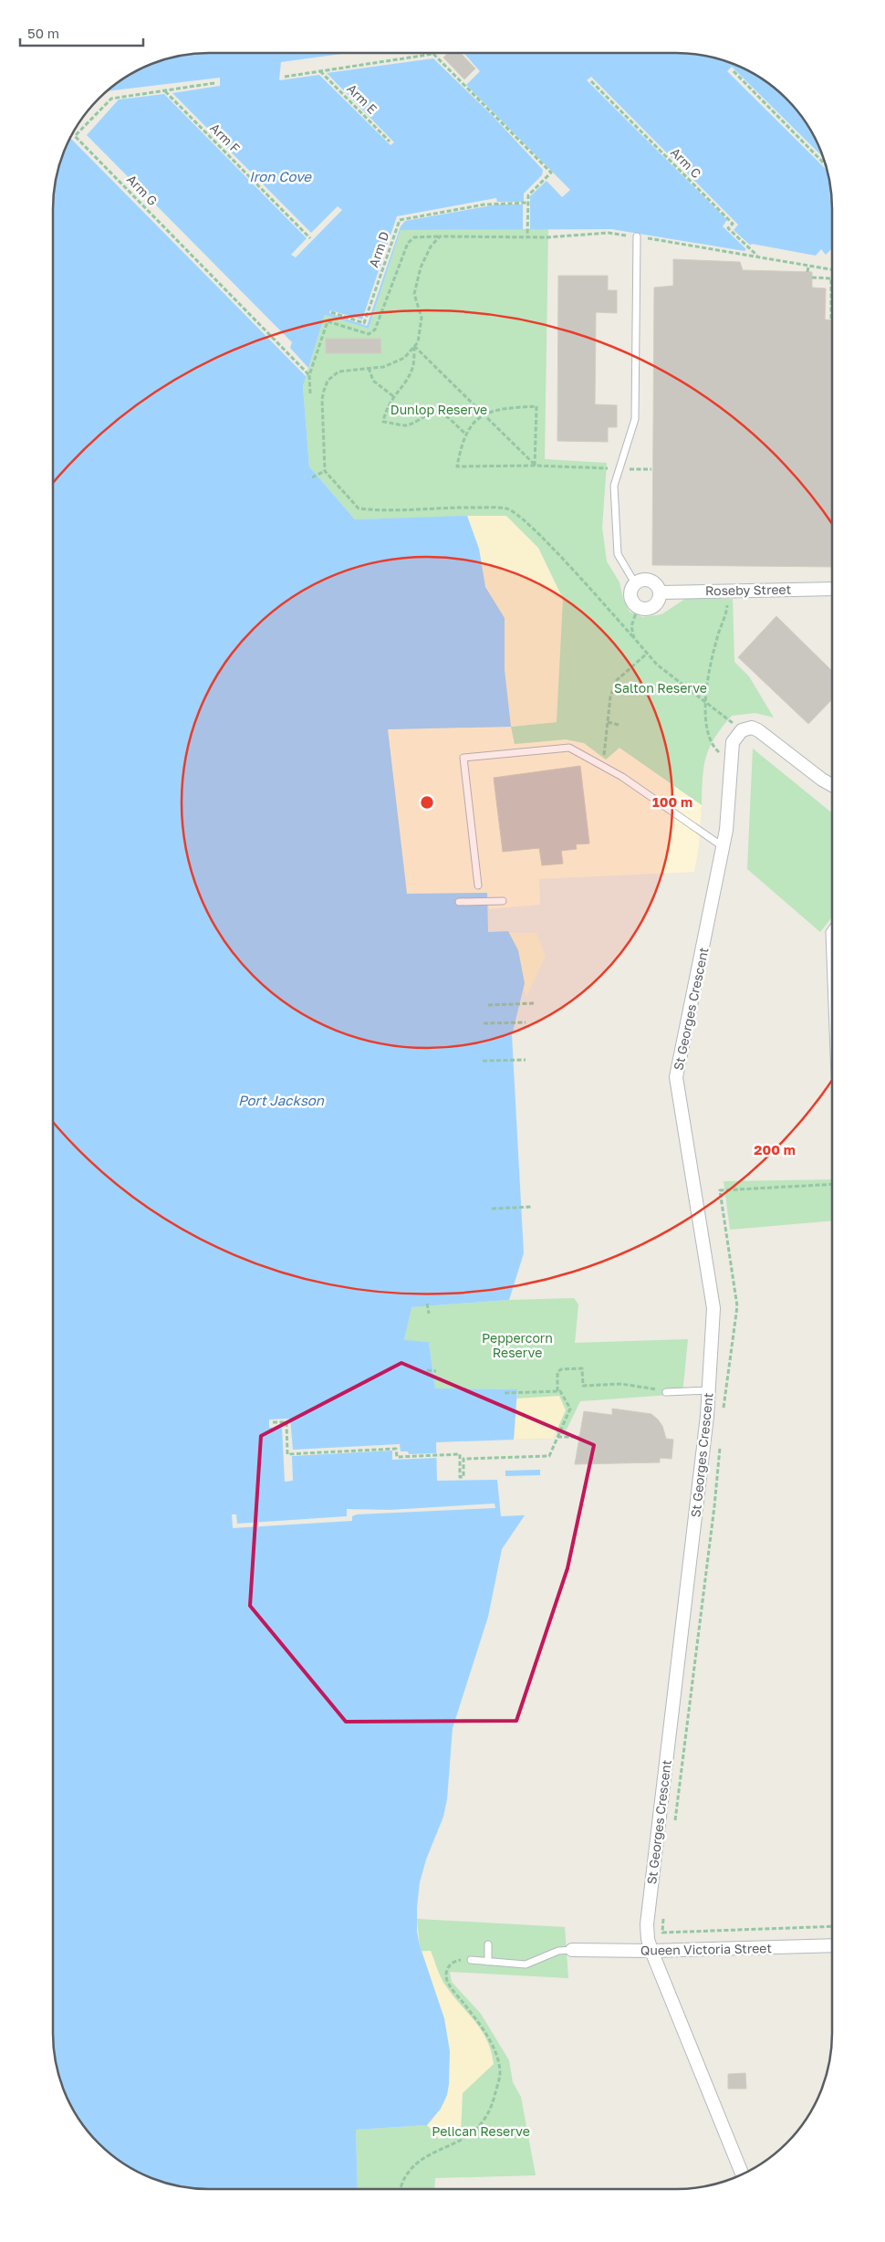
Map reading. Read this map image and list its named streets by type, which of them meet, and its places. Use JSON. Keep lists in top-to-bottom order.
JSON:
{
  "streets": {
    "street": ["Roseby Street", "St Georges Crescent", "Queen Victoria Street"],
    "path": [
      "Arm E",
      "Arm F",
      "Arm C",
      "Arm G",
      "Arm D"
    ]
  },
  "crossings": [
    ["Arm F", "Arm G"],
    ["St Georges Crescent", "Queen Victoria Street"]
  ],
  "water": ["Iron Cove", "Port Jackson"],
  "parks": [
    "Dunlop Reserve",
    "Salton Reserve",
    "Peppercorn Reserve",
    "Pelican Reserve"
  ],
  "scale_bar": "50 m",
  "rings": ["100 m", "200 m"]
}
